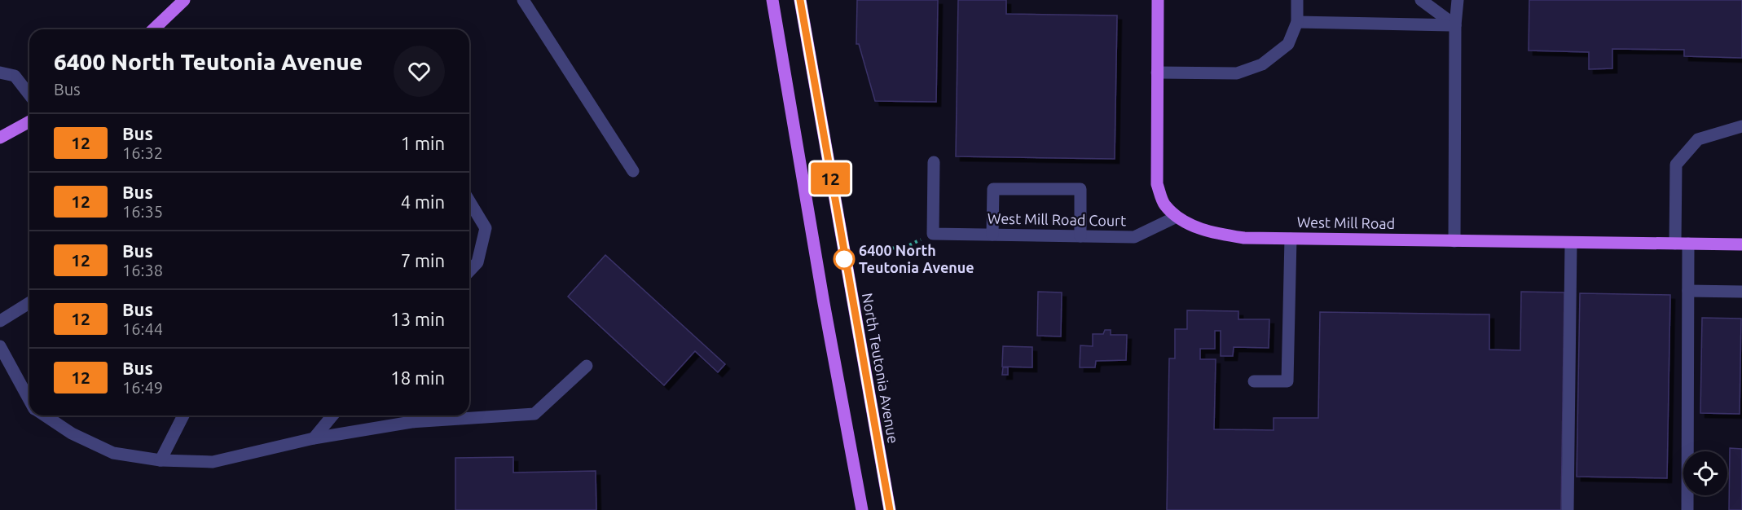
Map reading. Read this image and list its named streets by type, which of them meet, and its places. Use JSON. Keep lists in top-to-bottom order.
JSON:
{
  "streets": {
    "main road": ["West Mill Road", "North Teutonia Avenue"],
    "street": ["West Mill Road Court"]
  },
  "crossings": [
    ["West Mill Road Court", "West Mill Road"]
  ],
  "places": ["6400 North Teutonia Avenue"],
  "lines": ["bus line 12"],
  "page": {
    "on_map": "12",
    "heading": ["6400 North Teutonia Avenue", "Bus"],
    "list": [
      {
        "mark": "12",
        "name": "Bus",
        "note": "16:32",
        "value": "1 min"
      },
      {
        "mark": "12",
        "name": "Bus",
        "note": "16:35",
        "value": "4 min"
      },
      {
        "mark": "12",
        "name": "Bus",
        "note": "16:38",
        "value": "7 min"
      },
      {
        "mark": "12",
        "name": "Bus",
        "note": "16:44",
        "value": "13 min"
      },
      {
        "mark": "12",
        "name": "Bus",
        "note": "16:49",
        "value": "18 min"
      }
    ]
  }
}
